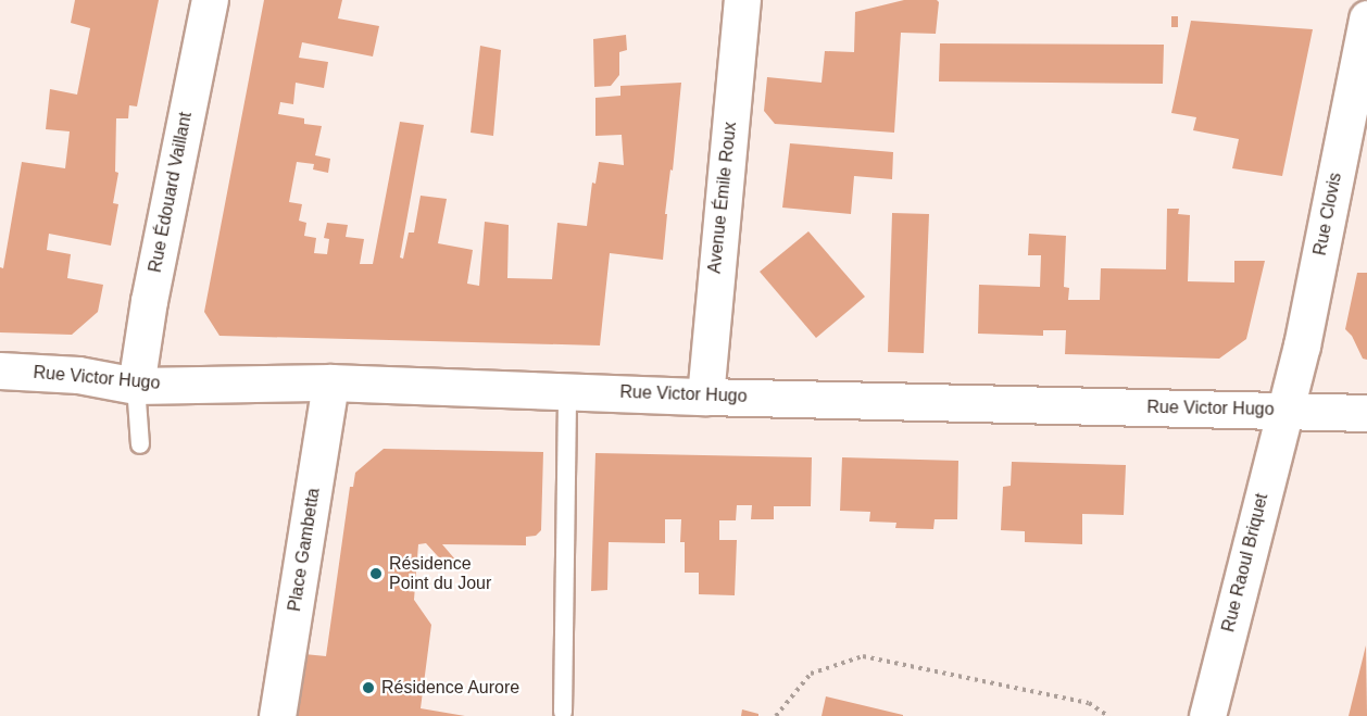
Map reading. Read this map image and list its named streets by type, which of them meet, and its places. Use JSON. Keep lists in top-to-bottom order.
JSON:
{
  "streets": {
    "street": [
      "Rue Édouard Vaillant",
      "Avenue Émile Roux",
      "Rue Clovis",
      "Rue Victor Hugo",
      "Place Gambetta",
      "Rue Raoul Briquet"
    ]
  },
  "crossings": [
    ["Rue Édouard Vaillant", "Rue Victor Hugo"],
    ["Avenue Émile Roux", "Rue Victor Hugo"],
    ["Rue Clovis", "Rue Victor Hugo"],
    ["Rue Clovis", "Rue Raoul Briquet"],
    ["Rue Victor Hugo", "Place Gambetta"],
    ["Rue Victor Hugo", "Rue Raoul Briquet"]
  ],
  "places": ["Résidence Point du Jour", "Résidence Aurore"]
}
